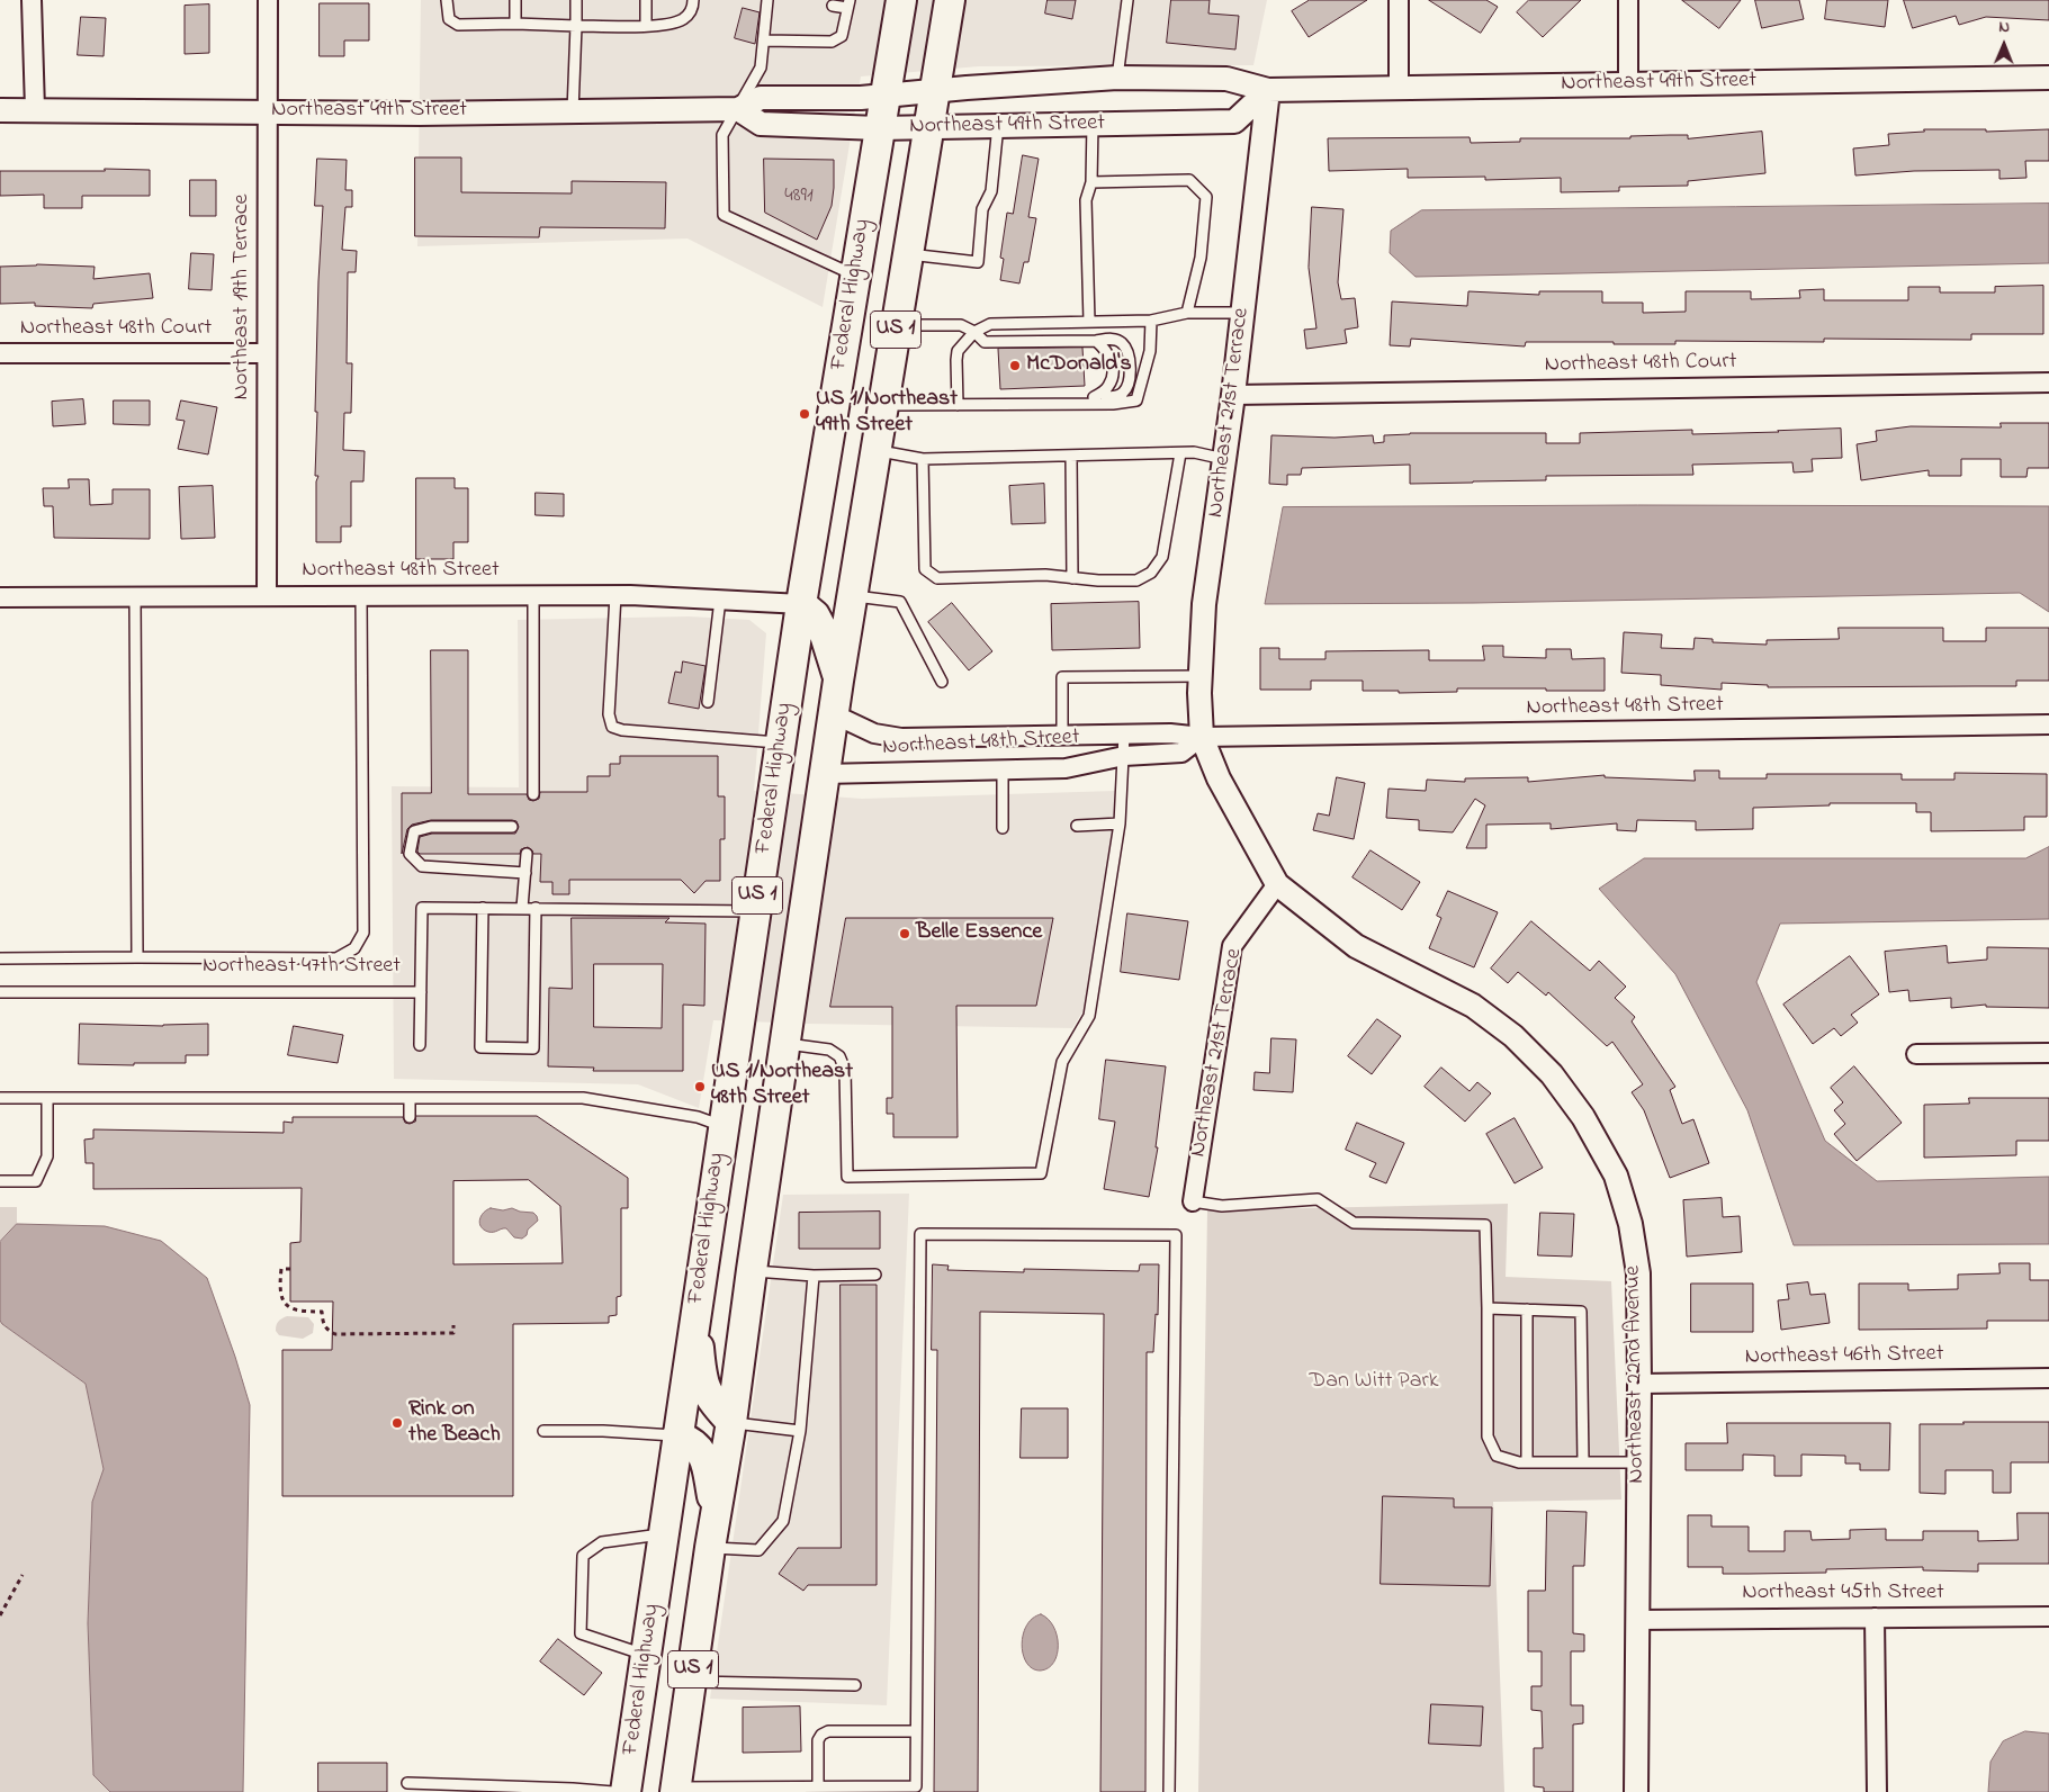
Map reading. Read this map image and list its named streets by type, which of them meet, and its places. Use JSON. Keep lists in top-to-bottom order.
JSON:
{
  "streets": {
    "main road": ["Federal Highway", "US 1"],
    "street": [
      "Northeast 49th Street",
      "Northeast 19th Terrace",
      "Northeast 48th Court",
      "Northeast 21st Terrace",
      "Northeast 48th Street",
      "Northeast 46th Street",
      "Northeast 22nd Avenue",
      "Northeast 45th Street"
    ],
    "lane": ["Northeast 47th Street"]
  },
  "crossings": [
    ["Northeast 49th Street", "Federal Highway"],
    ["Northeast 49th Street", "Northeast 19th Terrace"],
    ["Northeast 49th Street", "Northeast 21st Terrace"],
    ["Federal Highway", "Northeast 48th Street"],
    ["Federal Highway", "Northeast 47th Street"],
    ["Northeast 19th Terrace", "Northeast 48th Court"],
    ["Northeast 19th Terrace", "Northeast 48th Street"],
    ["Northeast 48th Court", "Northeast 21st Terrace"],
    ["Northeast 21st Terrace", "Northeast 48th Street"],
    ["Northeast 21st Terrace", "Northeast 22nd Avenue"],
    ["Northeast 48th Street", "Northeast 22nd Avenue"],
    ["Northeast 46th Street", "Northeast 22nd Avenue"],
    ["Northeast 22nd Avenue", "Northeast 45th Street"]
  ],
  "parks": ["Dan Witt Park"],
  "places": [
    "McDonald's",
    "US 1/Northeast 49th Street",
    "Belle Essence",
    "US 1/Northeast 48th Street",
    "Rink on the Beach"
  ],
  "house_numbers": ["4891"],
  "north": "top"
}
